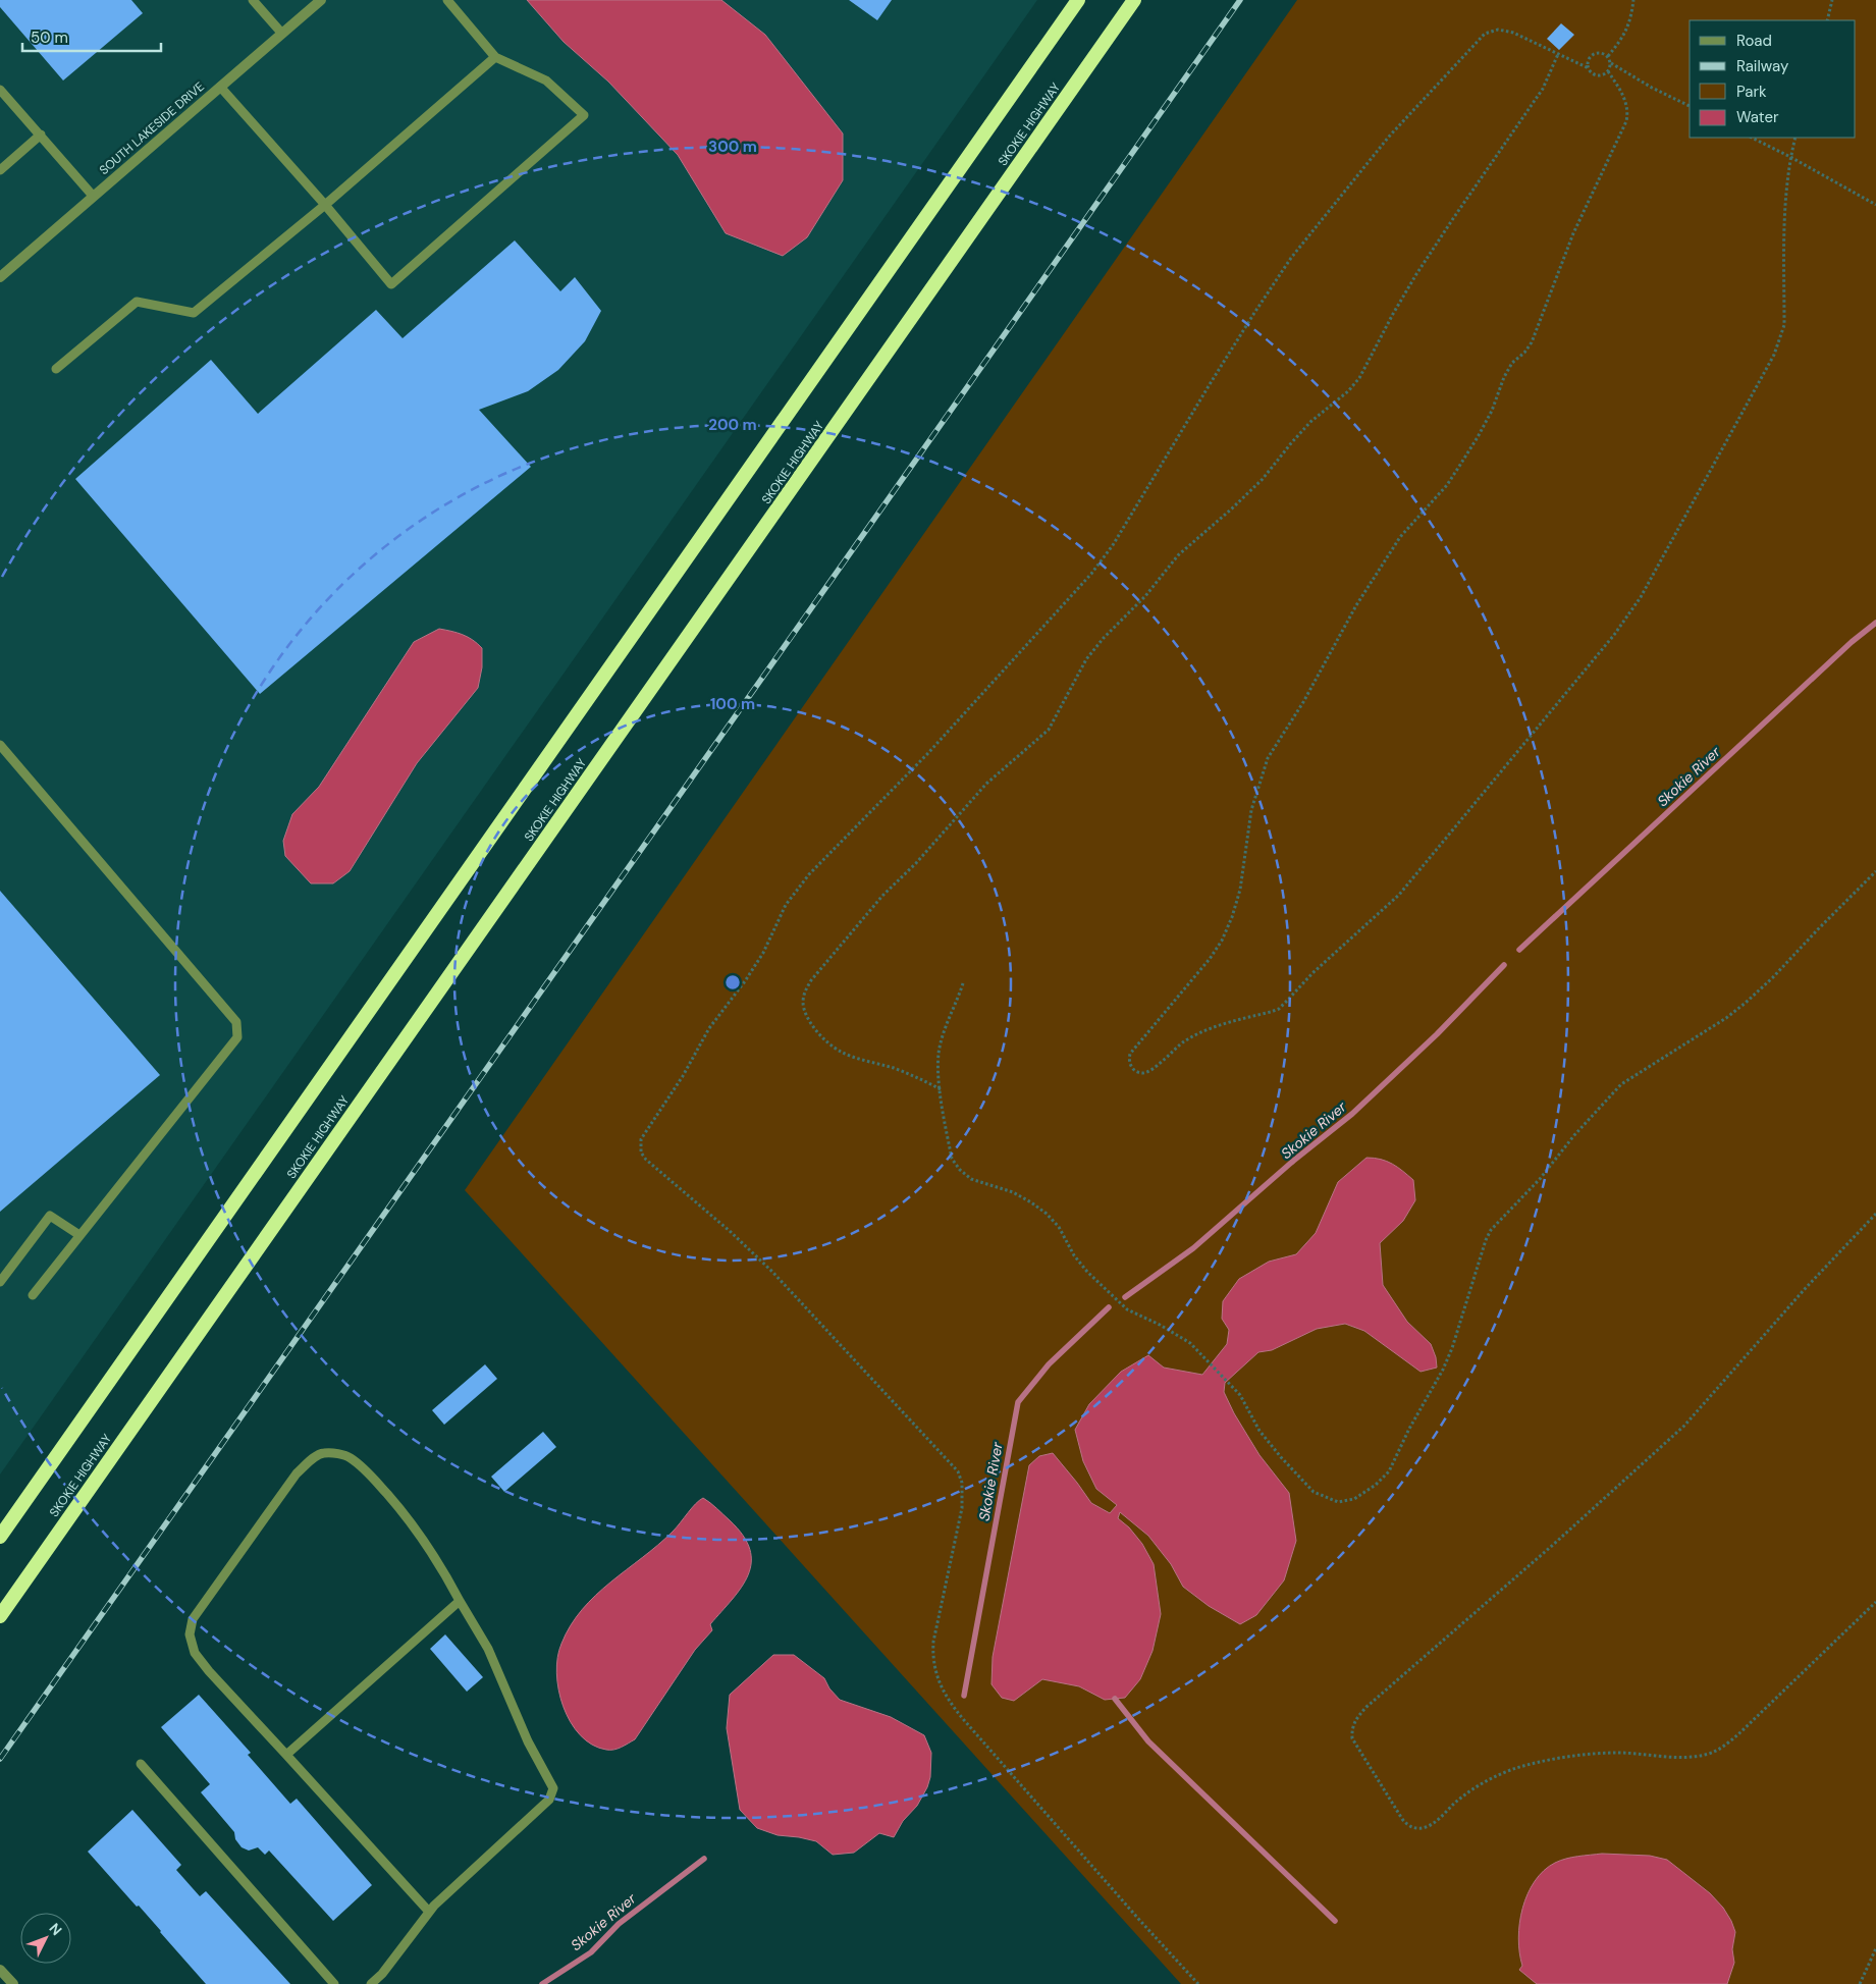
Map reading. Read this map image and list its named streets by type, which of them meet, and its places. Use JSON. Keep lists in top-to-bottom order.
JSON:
{
  "streets": {
    "highway": ["SKOKIE HIGHWAY"],
    "street": ["SOUTH LAKESIDE DRIVE"]
  },
  "water": ["Skokie River"],
  "legend": [
    "Road",
    "Railway",
    "Park",
    "Water"
  ],
  "scale_bar": "50 m",
  "north": "top right",
  "rings": ["300 m", "200 m", "100 m"]
}
